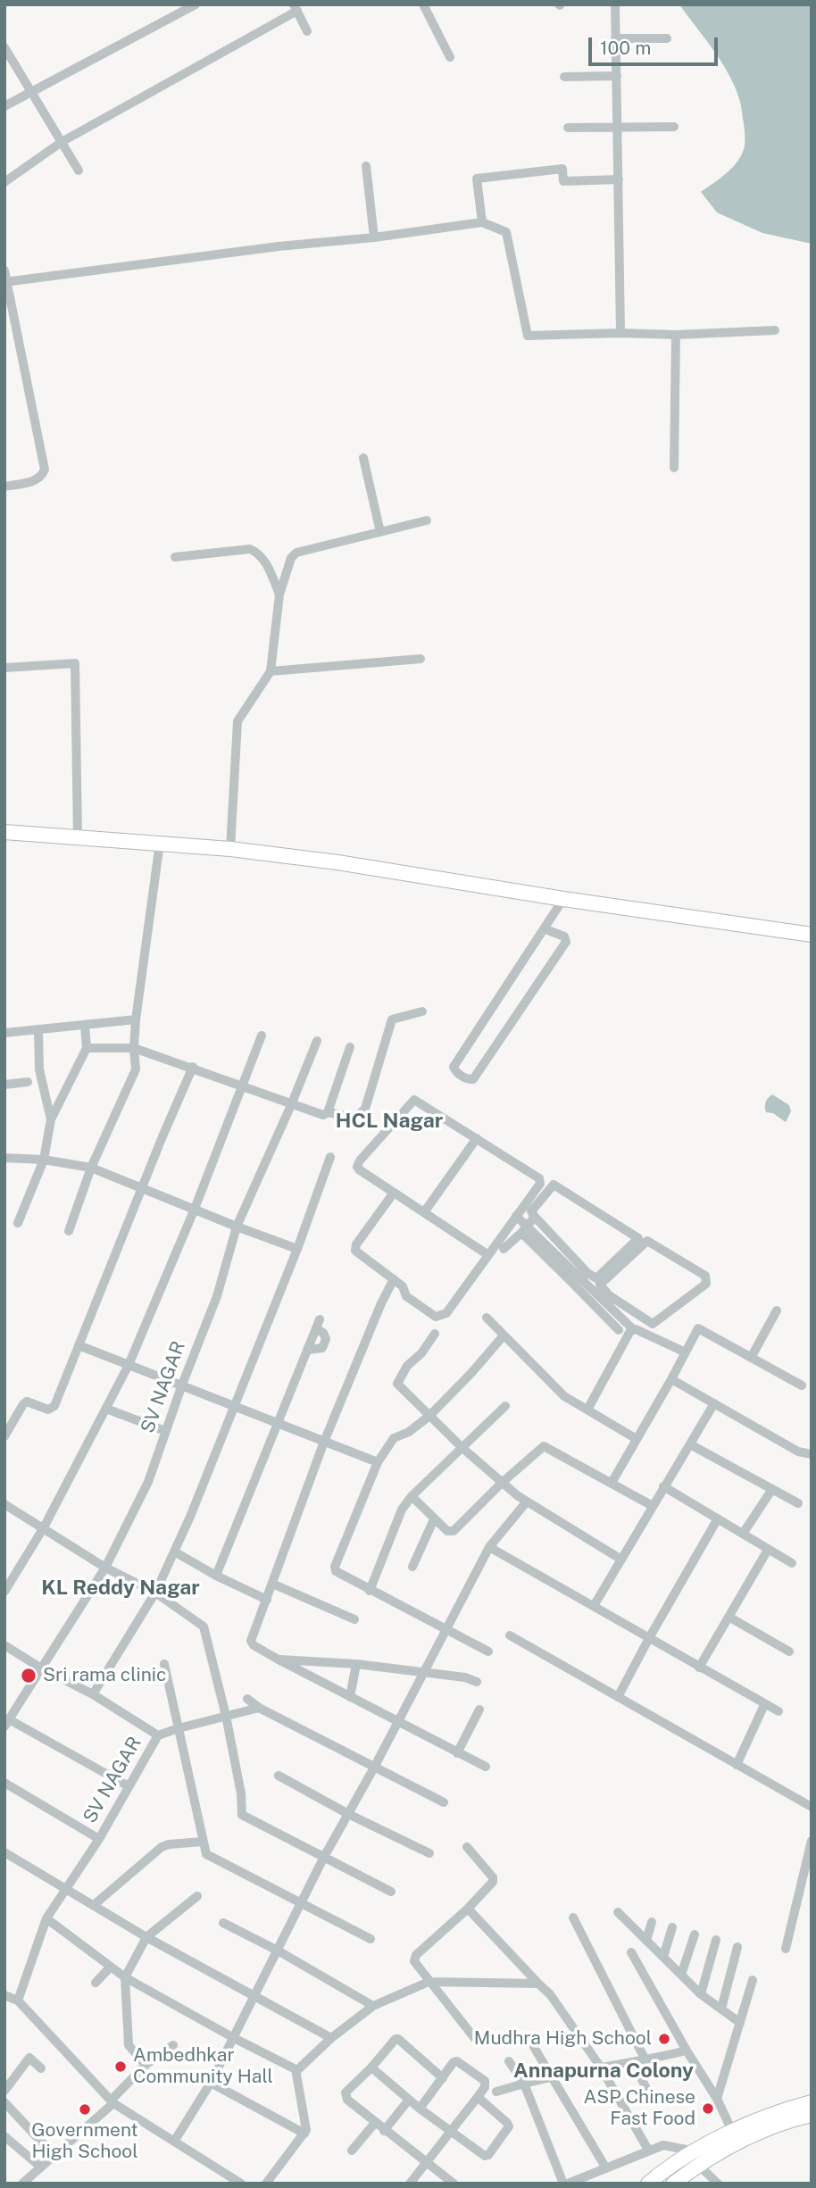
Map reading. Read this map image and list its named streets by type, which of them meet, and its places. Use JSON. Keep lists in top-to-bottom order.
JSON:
{
  "streets": {
    "street": ["SV NAGAR"]
  },
  "districts": ["HCL Nagar", "KL Reddy Nagar", "Annapurna Colony"],
  "places": [
    "Sri rama clinic",
    "Mudhra High School",
    "Ambedhkar Community Hall",
    "ASP Chinese Fast Food",
    "Government High School"
  ],
  "scale_bar": "100 m"
}
